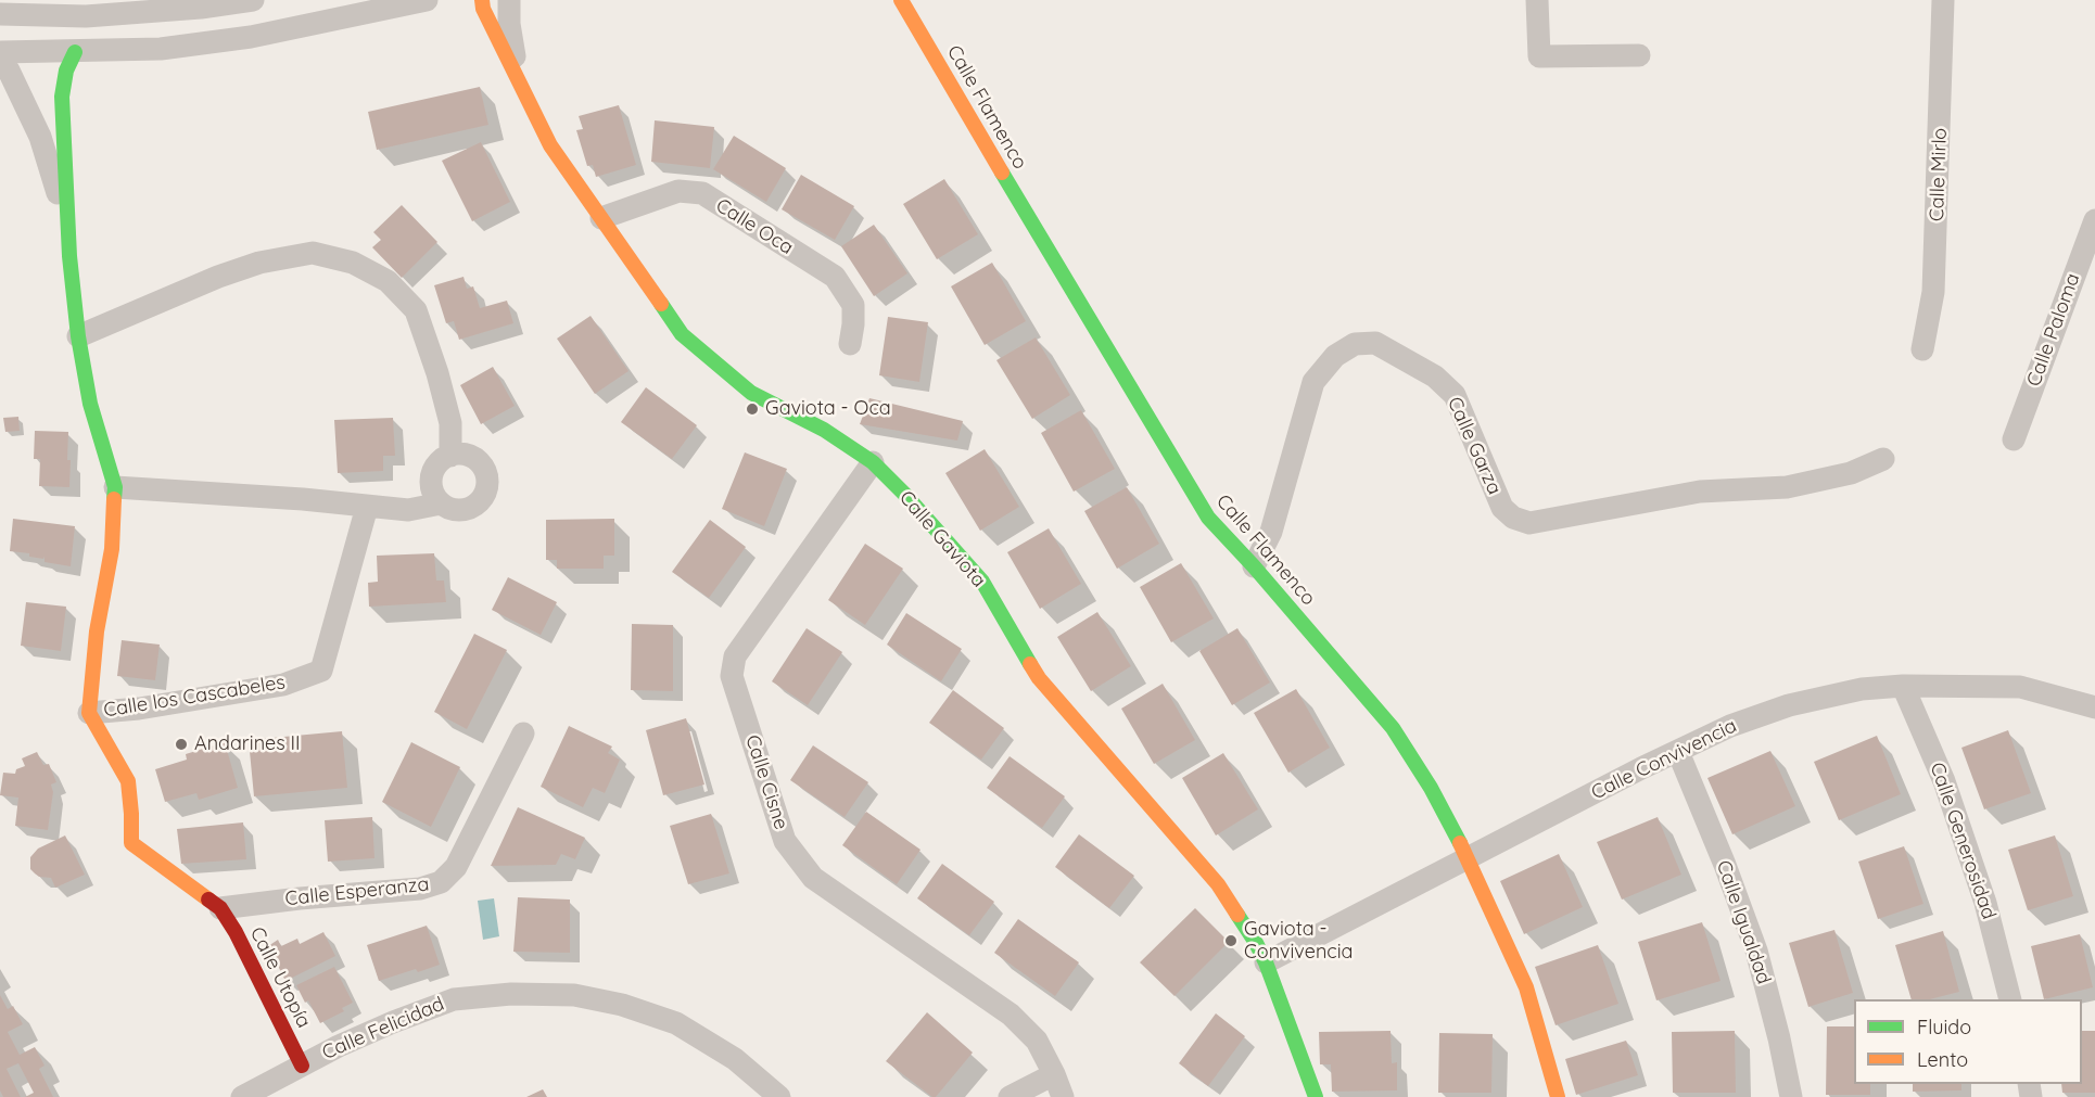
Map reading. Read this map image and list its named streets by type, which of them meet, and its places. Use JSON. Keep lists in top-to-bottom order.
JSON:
{
  "streets": {
    "street": [
      "Calle Flamenco",
      "Calle Mirlo",
      "Calle Oca",
      "Calle Paloma",
      "Calle Garza",
      "Calle Gaviota",
      "Calle los Cascabeles",
      "Calle Convivencia",
      "Calle Cisne",
      "Calle Generosidad",
      "Calle Esperanza",
      "Calle Igualdad",
      "Calle Utopía",
      "Calle Felicidad"
    ]
  },
  "crossings": [
    ["Calle Flamenco", "Calle Garza"],
    ["Calle Flamenco", "Calle Convivencia"],
    ["Calle Oca", "Calle Gaviota"],
    ["Calle Gaviota", "Calle Convivencia"],
    ["Calle Gaviota", "Calle Cisne"],
    ["Calle los Cascabeles", "Calle Esperanza"],
    ["Calle los Cascabeles", "Calle Utopía"],
    ["Calle Convivencia", "Calle Generosidad"],
    ["Calle Convivencia", "Calle Igualdad"],
    ["Calle Esperanza", "Calle Utopía"],
    ["Calle Utopía", "Calle Felicidad"]
  ],
  "places": ["Gaviota - Oca", "Andarines II", "Gaviota - Convivencia"],
  "legend": ["Fluido", "Lento"]
}
